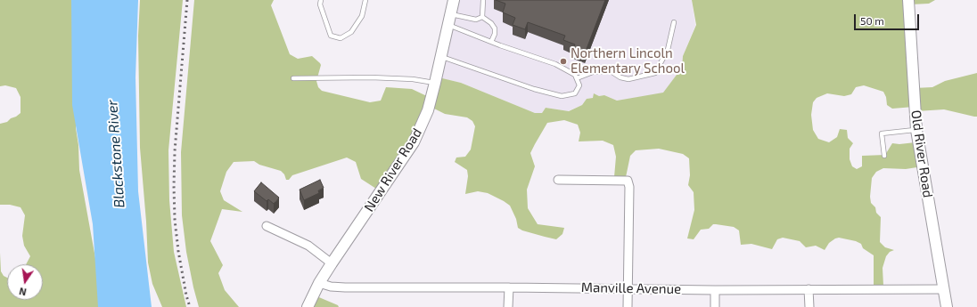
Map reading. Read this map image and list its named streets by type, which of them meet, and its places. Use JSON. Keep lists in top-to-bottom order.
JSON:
{
  "streets": {
    "street": ["Old River Road", "New River Road", "Manville Avenue"]
  },
  "crossings": [
    ["Old River Road", "Manville Avenue"],
    ["New River Road", "Manville Avenue"]
  ],
  "water": ["Blackstone River"],
  "places": ["Northern Lincoln Elementary School"],
  "scale_bar": "50 m",
  "north": "bottom"
}
